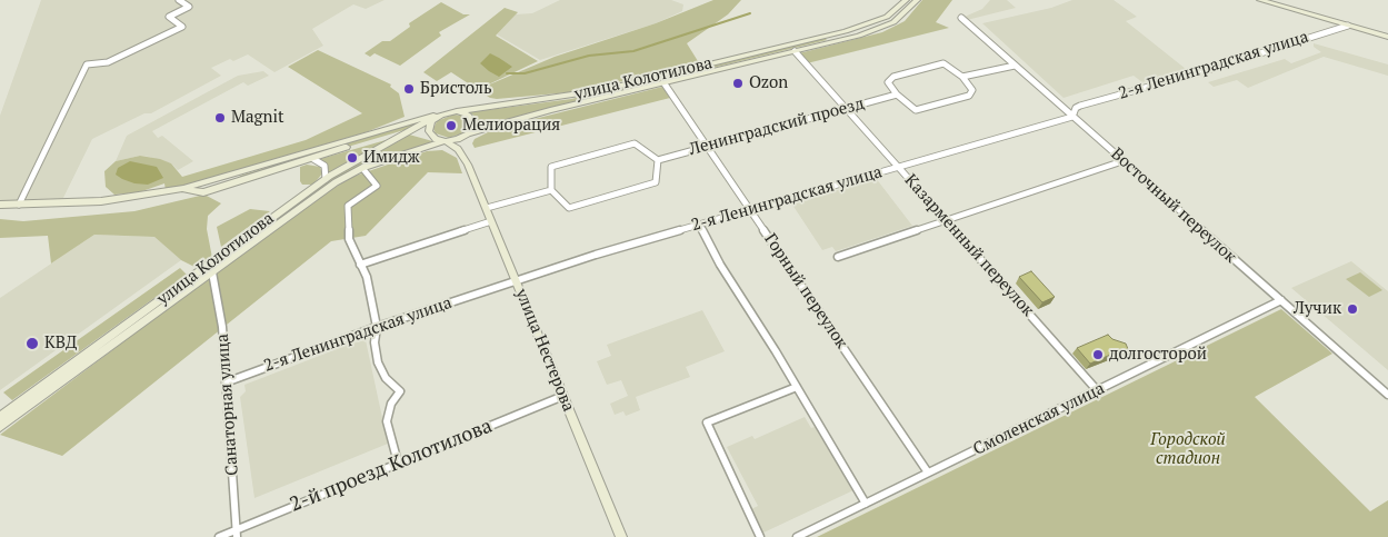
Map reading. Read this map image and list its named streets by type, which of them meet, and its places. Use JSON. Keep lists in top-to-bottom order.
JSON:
{
  "streets": {
    "main road": ["улица Колотилова", "улица Нестерова"],
    "street": [
      "2-я Ленинградская улица",
      "Ленинградский проезд",
      "Восточный переулок",
      "Казарменный переулок",
      "Горный переулок",
      "Санаторная улица",
      "Смоленская улица",
      "2-й проезд Колотилова"
    ]
  },
  "crossings": [
    ["2-я Ленинградская улица", "Восточный переулок"],
    ["2-я Ленинградская улица", "Казарменный переулок"],
    ["2-я Ленинградская улица", "Горный переулок"],
    ["2-я Ленинградская улица", "улица Нестерова"],
    ["2-я Ленинградская улица", "Санаторная улица"],
    ["улица Колотилова", "Казарменный переулок"],
    ["улица Колотилова", "Горный переулок"],
    ["улица Колотилова", "улица Нестерова"],
    ["улица Колотилова", "Санаторная улица"],
    ["Ленинградский проезд", "Казарменный переулок"],
    ["Ленинградский проезд", "Горный переулок"],
    ["Восточный переулок", "Смоленская улица"],
    ["Казарменный переулок", "Смоленская улица"],
    ["Горный переулок", "Смоленская улица"],
    ["улица Нестерова", "2-й проезд Колотилова"],
    ["Санаторная улица", "2-й проезд Колотилова"]
  ],
  "parks": ["Городской стадион"],
  "places": [
    "Ozon",
    "Бристоль",
    "Magnit",
    "Мелиорация",
    "Имидж",
    "Лучик",
    "КВД",
    "долгосторой"
  ]
}
